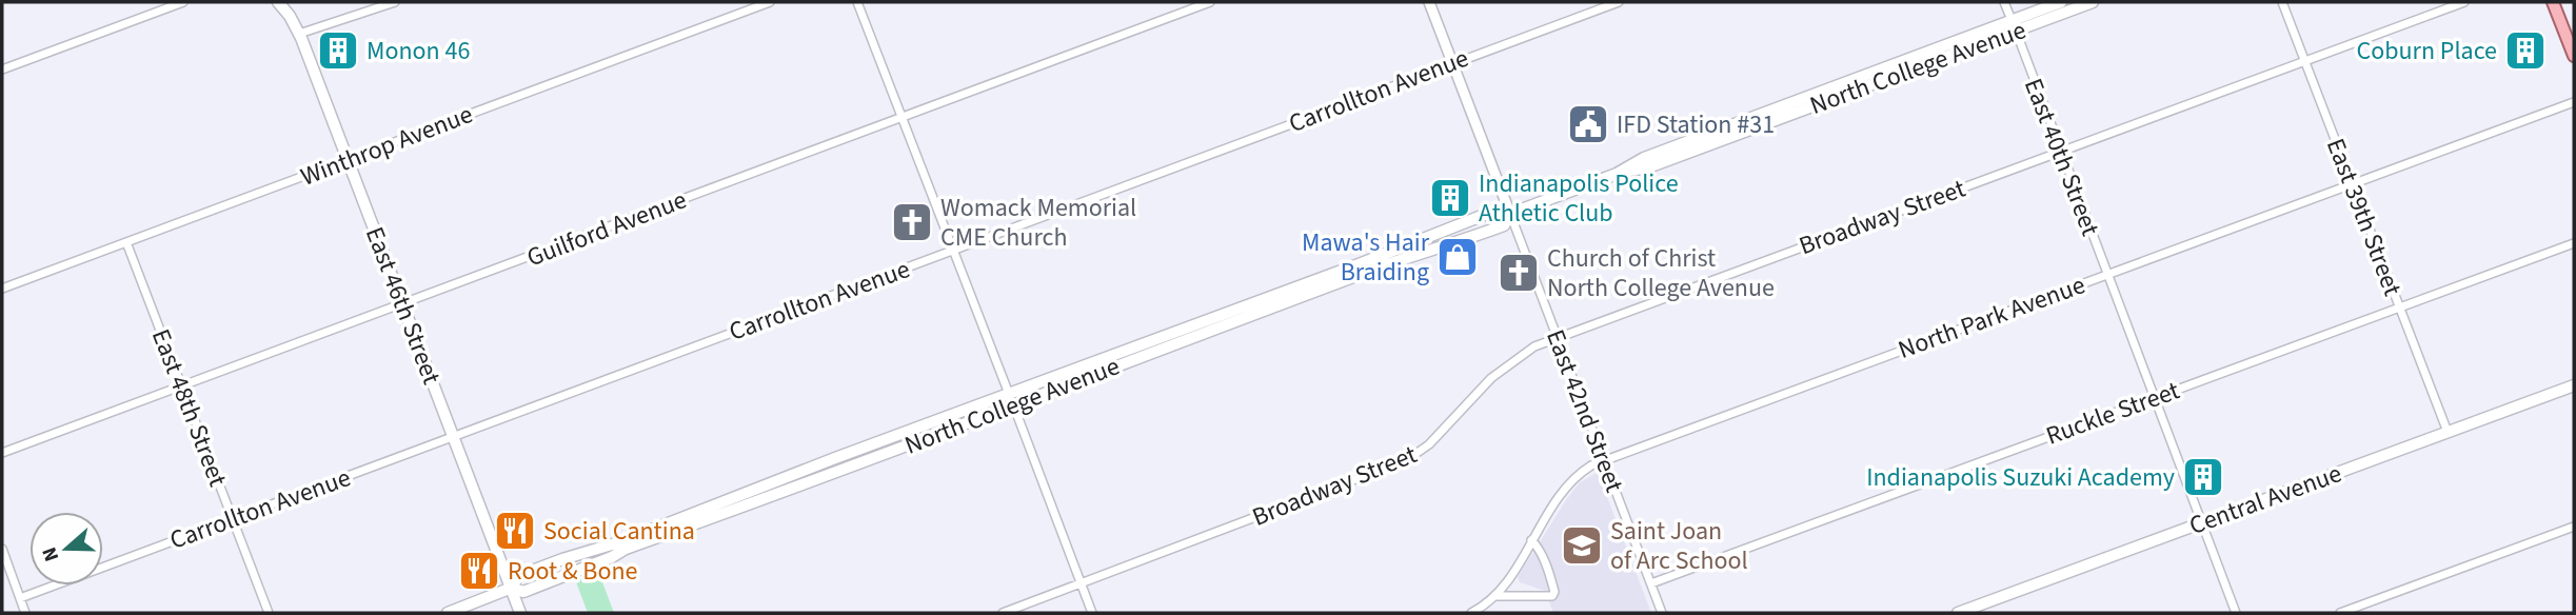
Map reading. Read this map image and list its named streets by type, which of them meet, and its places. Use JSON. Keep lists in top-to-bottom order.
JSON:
{
  "streets": {
    "main road": ["North College Avenue", "East 46th Street", "Central Avenue"],
    "street": [
      "Carrollton Avenue",
      "Winthrop Avenue",
      "East 40th Street",
      "Broadway Street",
      "East 39th Street",
      "Guilford Avenue",
      "North Park Avenue",
      "East 48th Street",
      "East 42nd Street",
      "Ruckle Street"
    ]
  },
  "crossings": [
    ["North College Avenue", "East 40th Street"],
    ["North College Avenue", "East 46th Street"],
    ["North College Avenue", "East 42nd Street"],
    ["Carrollton Avenue", "East 46th Street"],
    ["Carrollton Avenue", "East 48th Street"],
    ["Carrollton Avenue", "East 42nd Street"],
    ["Winthrop Avenue", "East 46th Street"],
    ["Winthrop Avenue", "East 48th Street"],
    ["East 40th Street", "Broadway Street"],
    ["East 40th Street", "North Park Avenue"],
    ["East 40th Street", "Ruckle Street"],
    ["East 40th Street", "Central Avenue"],
    ["Broadway Street", "East 39th Street"],
    ["Broadway Street", "East 42nd Street"],
    ["East 39th Street", "North Park Avenue"],
    ["East 39th Street", "Ruckle Street"],
    ["East 39th Street", "Central Avenue"],
    ["Guilford Avenue", "East 46th Street"],
    ["Guilford Avenue", "East 48th Street"],
    ["North Park Avenue", "East 42nd Street"],
    ["East 42nd Street", "Ruckle Street"]
  ],
  "places": {
    "building": [
      "Monon 46",
      "Coburn Place",
      "Indianapolis Police Athletic Club",
      "Indianapolis Suzuki Academy"
    ],
    "public building": ["IFD Station #31"],
    "church": ["Womack Memorial CME Church", "Church of Christ North College Avenue"],
    "shop": ["Mawa's Hair Braiding"],
    "restaurant": ["Social Cantina", "Root & Bone"],
    "school or university": ["Saint Joan of Arc School"]
  },
  "north": "left"
}
